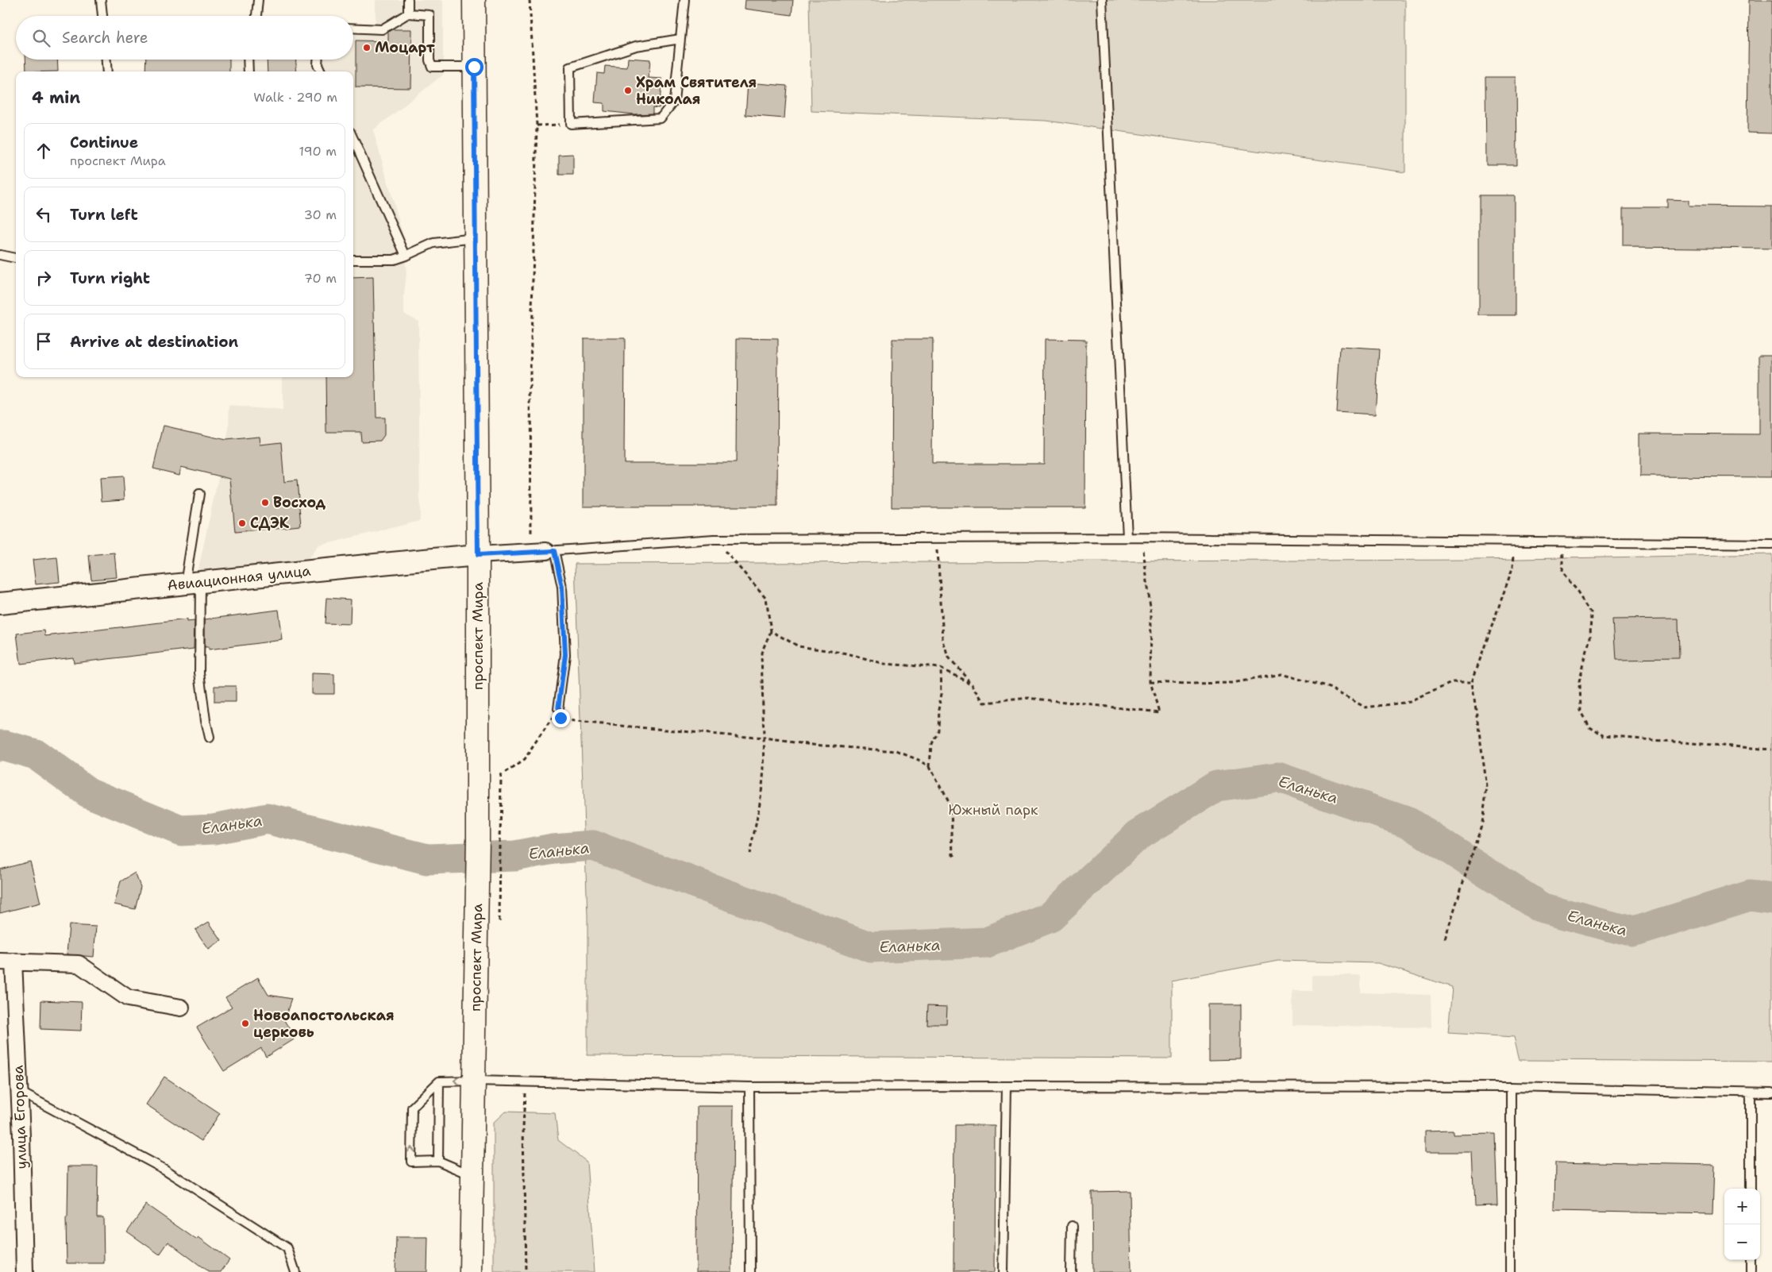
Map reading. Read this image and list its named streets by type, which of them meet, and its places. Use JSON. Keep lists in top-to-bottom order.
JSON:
{
  "streets": {
    "main road": ["проспект Мира"],
    "street": ["Авиационная улица", "улица Егорова"]
  },
  "crossings": [
    ["Авиационная улица", "проспект Мира"]
  ],
  "water": ["Еланька"],
  "parks": ["Южный парк"],
  "places": [
    "Моцарт",
    "Храм Святителя Николая",
    "Восход",
    "СДЭК",
    "Новоапостольская церковь"
  ],
  "page": {
    "search": "Search here",
    "heading": ["4 min", "Walk · 290 m"],
    "list": [
      ["Continue", "проспект Мира", "190 m"],
      ["Turn left", "30 m"],
      ["Turn right", "70 m"],
      "Arrive at destination"
    ],
    "map_buttons": ["+", "−"]
  }
}
